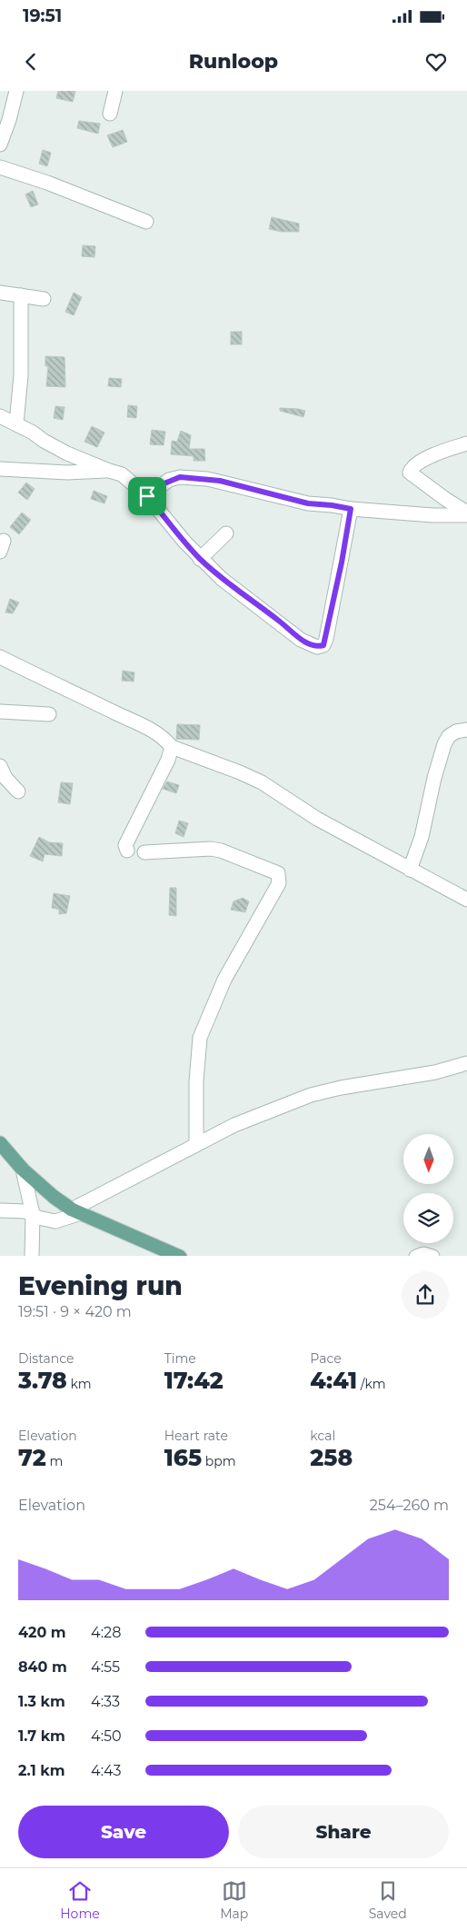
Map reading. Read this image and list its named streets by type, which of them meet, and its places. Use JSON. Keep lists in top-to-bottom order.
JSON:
{
  "north": "bottom",
  "page": {
    "status": "19:51",
    "header": "Runloop",
    "heading": ["Evening run", "19:51 · 9 × 420 m"],
    "stats": [
      ["Distance", "3.78 km"],
      ["Time", "17:42"],
      ["Pace", "4:41 /km"],
      ["Elevation", "72 m"],
      ["Heart rate", "165 bpm"],
      ["kcal", "258"]
    ],
    "chart": ["Elevation", "254–260 m"],
    "list": [
      {
        "name": "420 m",
        "note": "4:28"
      },
      {
        "name": "840 m",
        "note": "4:55"
      },
      {
        "name": "1.3 km",
        "note": "4:33"
      },
      {
        "name": "1.7 km",
        "note": "4:50"
      },
      {
        "name": "2.1 km",
        "note": "4:43"
      }
    ],
    "buttons": ["Save", "Share"],
    "tabs": ["Home", "Map", "Saved"]
  }
}
